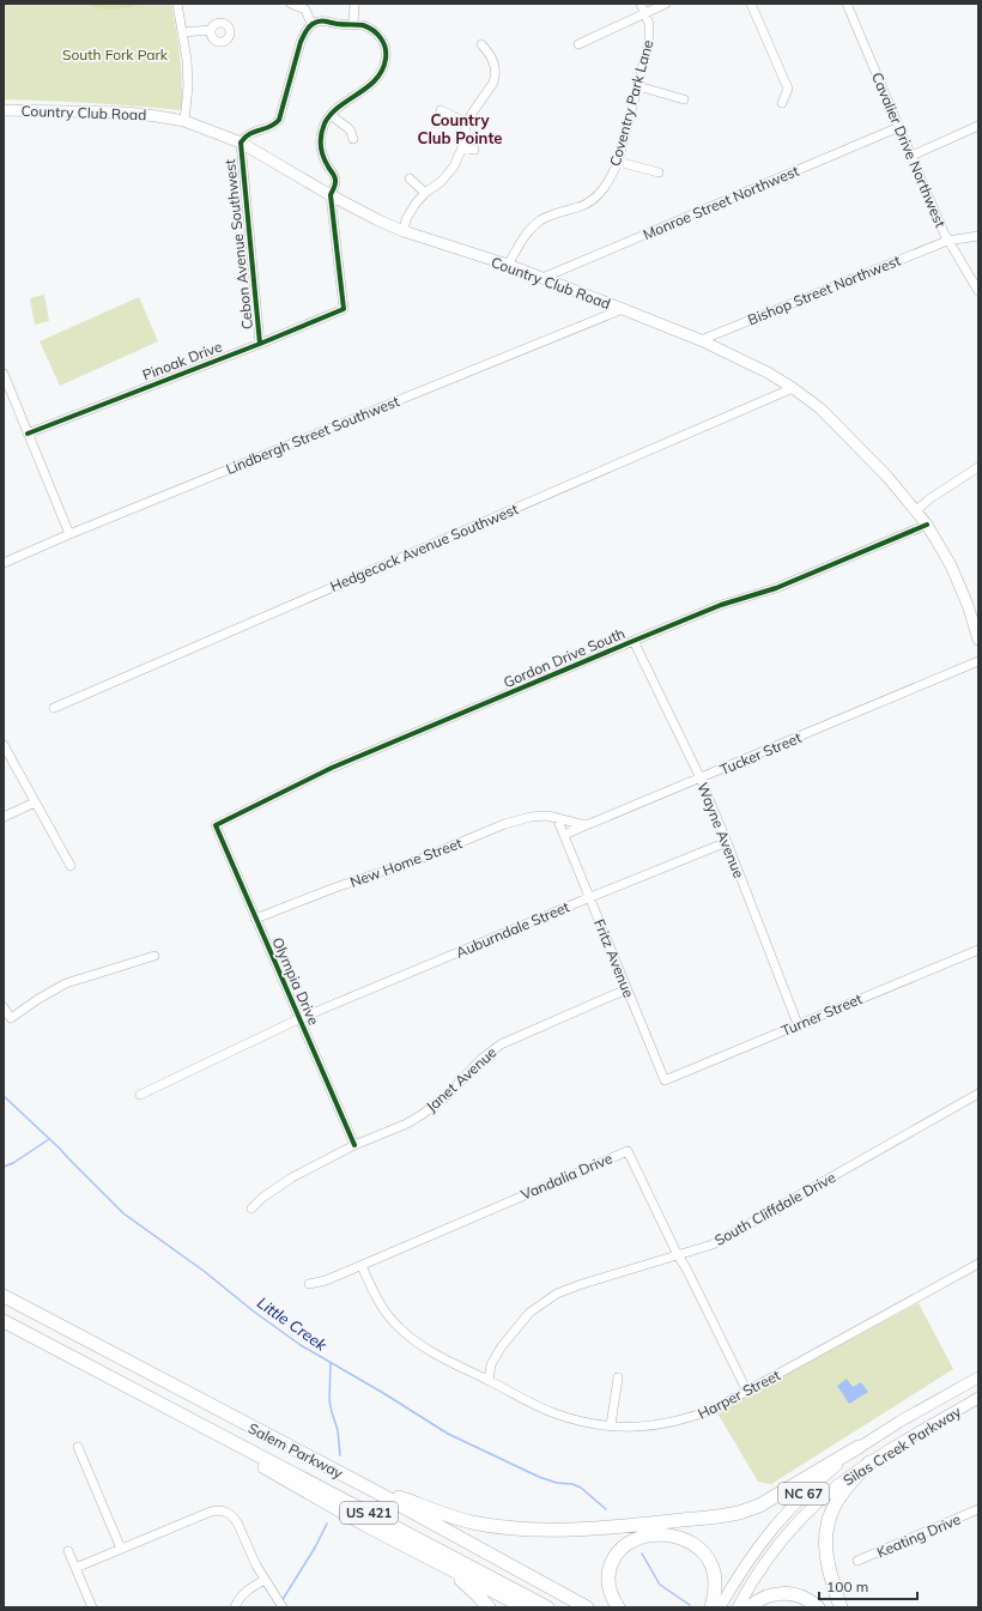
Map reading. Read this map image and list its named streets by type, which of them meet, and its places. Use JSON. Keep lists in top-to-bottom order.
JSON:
{
  "streets": {
    "highway": ["Salem Parkway", "US 421"],
    "main road": ["Country Club Road", "Silas Creek Parkway", "NC 67"],
    "street": [
      "Coventry Park Lane",
      "Cavalier Drive Northwest",
      "Monroe Street Northwest",
      "Cebon Avenue Southwest",
      "Bishop Street Northwest",
      "Pinoak Drive",
      "Lindbergh Street Southwest",
      "Hedgecock Avenue Southwest",
      "Gordon Drive South",
      "Tucker Street",
      "Wayne Avenue",
      "New Home Street",
      "Auburndale Street",
      "Fritz Avenue",
      "Olympia Drive",
      "Turner Street",
      "Janet Avenue",
      "Vandalia Drive",
      "South Cliffdale Drive",
      "Harper Street",
      "Keating Drive"
    ]
  },
  "crossings": [
    ["Coventry Park Lane", "Country Club Road"],
    ["Country Club Road", "Monroe Street Northwest"],
    ["Country Club Road", "Cebon Avenue Southwest"],
    ["Country Club Road", "Bishop Street Northwest"],
    ["Country Club Road", "Pinoak Drive"],
    ["Country Club Road", "Lindbergh Street Southwest"],
    ["Country Club Road", "Hedgecock Avenue Southwest"],
    ["Country Club Road", "Gordon Drive South"],
    ["Cavalier Drive Northwest", "Monroe Street Northwest"],
    ["Cavalier Drive Northwest", "Bishop Street Northwest"],
    ["Cebon Avenue Southwest", "Pinoak Drive"],
    ["Gordon Drive South", "Wayne Avenue"],
    ["Gordon Drive South", "Olympia Drive"],
    ["Tucker Street", "Wayne Avenue"],
    ["Tucker Street", "Fritz Avenue"],
    ["Wayne Avenue", "Auburndale Street"],
    ["Wayne Avenue", "Turner Street"],
    ["New Home Street", "Olympia Drive"],
    ["Auburndale Street", "Fritz Avenue"],
    ["Auburndale Street", "Olympia Drive"],
    ["Fritz Avenue", "Turner Street"],
    ["Fritz Avenue", "Janet Avenue"],
    ["Olympia Drive", "Janet Avenue"],
    ["Vandalia Drive", "South Cliffdale Drive"],
    ["Vandalia Drive", "Harper Street"],
    ["South Cliffdale Drive", "Harper Street"]
  ],
  "districts": ["Country Club Pointe"],
  "water": ["Little Creek"],
  "parks": ["South Fork Park"],
  "scale_bar": "100 m"
}
